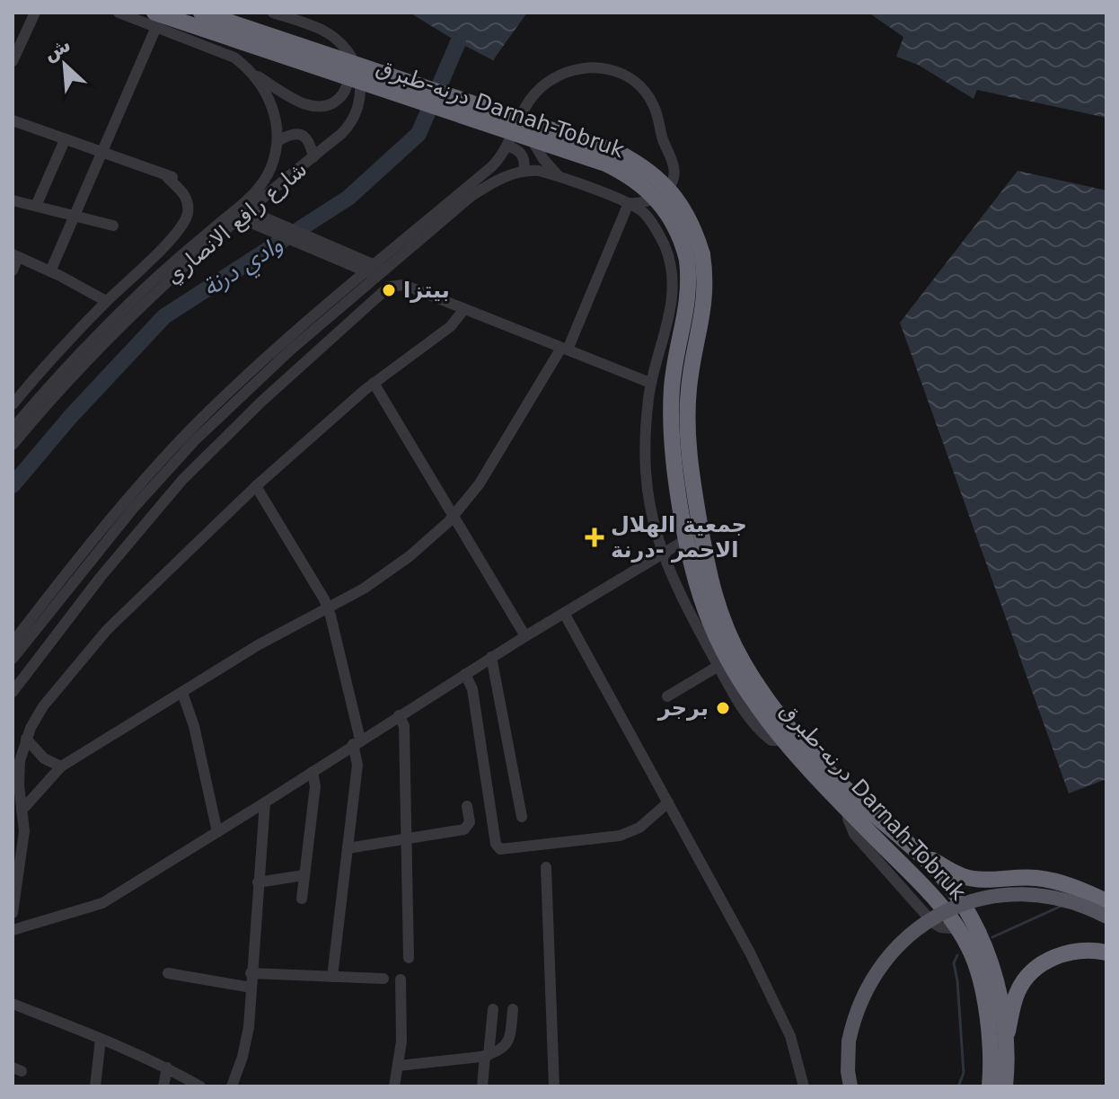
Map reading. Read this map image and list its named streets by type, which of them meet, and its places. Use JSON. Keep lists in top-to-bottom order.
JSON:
{
  "streets": {
    "highway": ["درنه-طبرق Darnah-Tobruk"],
    "street": ["شارع رافع الانصاري"]
  },
  "water": ["وادي درنة"],
  "places": {
    "other": ["بيتزا", "برجر"],
    "health": ["جمعية الهلال الاحمر -درنة"]
  },
  "north": "top left"
}
